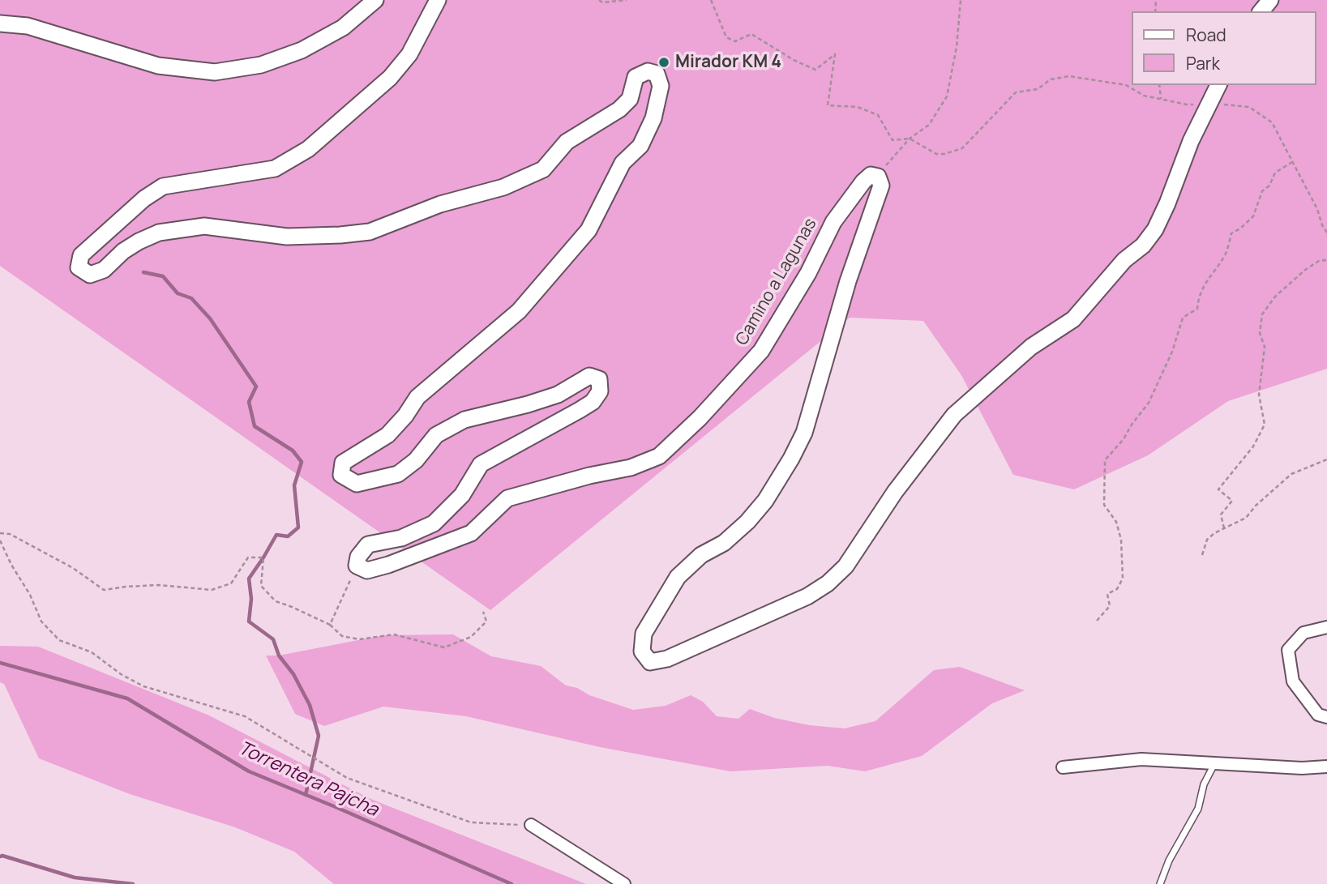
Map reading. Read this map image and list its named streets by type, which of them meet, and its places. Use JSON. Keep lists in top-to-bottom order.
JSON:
{
  "streets": {
    "street": ["Camino a Lagunas"]
  },
  "water": ["Torrentera Pajcha"],
  "places": ["Mirador KM 4"],
  "legend": ["Road", "Park"]
}
